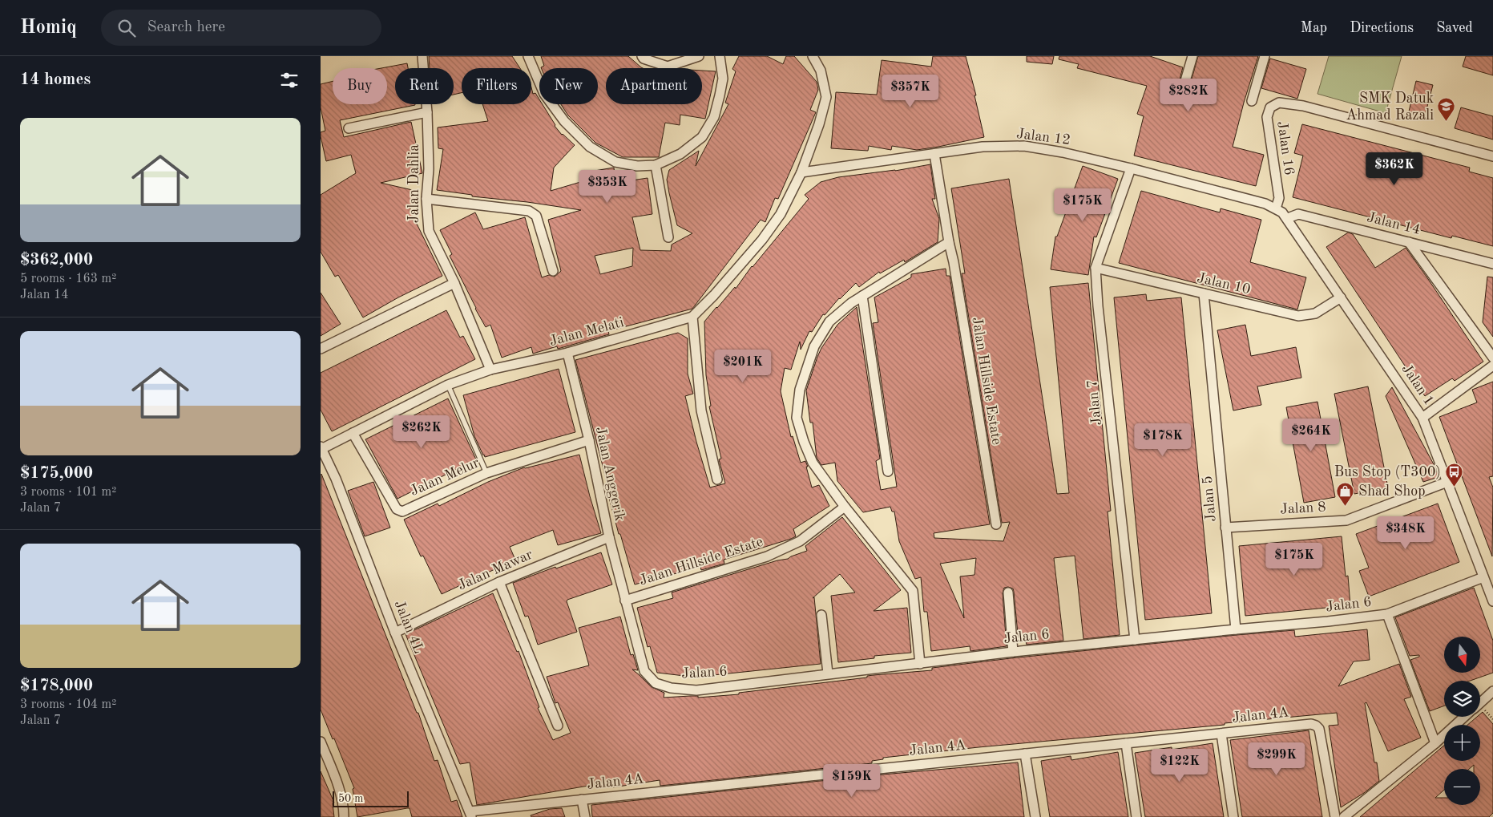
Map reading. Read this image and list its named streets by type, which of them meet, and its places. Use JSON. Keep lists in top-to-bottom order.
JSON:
{
  "streets": {
    "street": [
      "Jalan 12",
      "Jalan 16",
      "Jalan Dahlia",
      "Jalan 14",
      "Jalan 10",
      "Jalan Melati",
      "Jalan Hillside Estate",
      "Jalan 1",
      "Jalan 7",
      "Jalan Anggerik",
      "Jalan Melur",
      "Jalan 5",
      "Jalan 8",
      "Jalan Mawar",
      "Jalan 6",
      "Jalan 4L",
      "Jalan 4A"
    ]
  },
  "crossings": [
    ["Jalan 12", "Jalan 16"],
    ["Jalan 12", "Jalan Melati"],
    ["Jalan 12", "Jalan Hillside Estate"],
    ["Jalan 12", "Jalan 1"],
    ["Jalan 12", "Jalan 7"],
    ["Jalan 16", "Jalan 1"],
    ["Jalan Dahlia", "Jalan Melati"],
    ["Jalan 14", "Jalan 1"],
    ["Jalan 10", "Jalan 1"],
    ["Jalan 10", "Jalan 7"],
    ["Jalan 10", "Jalan 5"],
    ["Jalan Melati", "Jalan Anggerik"],
    ["Jalan Melati", "Jalan Melur"],
    ["Jalan Melati", "Jalan 4L"],
    ["Jalan Hillside Estate", "Jalan Anggerik"],
    ["Jalan Hillside Estate", "Jalan 6"],
    ["Jalan 1", "Jalan 8"],
    ["Jalan 1", "Jalan 6"],
    ["Jalan 7", "Jalan 6"],
    ["Jalan Anggerik", "Jalan Melur"],
    ["Jalan Anggerik", "Jalan Mawar"],
    ["Jalan Anggerik", "Jalan 6"],
    ["Jalan 5", "Jalan 8"],
    ["Jalan 5", "Jalan 6"],
    ["Jalan Mawar", "Jalan 4L"],
    ["Jalan 4L", "Jalan 4A"]
  ],
  "places": {
    "school or university": ["SMK Datuk Ahmad Razali"],
    "bus stop": ["Bus Stop (T300)"],
    "shop": ["Shad Shop"]
  },
  "scale_bar": "50 m",
  "north": "bottom",
  "page": {
    "header": "Homiq",
    "search": "Search here",
    "nav": ["Map", "Directions", "Saved"],
    "heading": "14 homes",
    "chip": [
      "Buy",
      "Rent",
      "Filters",
      "New",
      "Apartment"
    ],
    "price": [
      "$357K",
      "$282K",
      "$362K",
      "$353K",
      "$175K",
      "$201K",
      "$262K",
      "$264K",
      "$178K",
      "$348K",
      "$175K",
      "$299K",
      "$122K",
      "$159K"
    ],
    "list": [
      {
        "name": "$362,000",
        "note": "5 rooms · 163 m² · Jalan 14"
      },
      {
        "name": "$175,000",
        "note": "3 rooms · 101 m² · Jalan 7"
      },
      {
        "name": "$178,000",
        "note": "3 rooms · 104 m² · Jalan 7"
      }
    ],
    "map_buttons": ["+", "−"],
    "scale": "50 m"
  }
}
